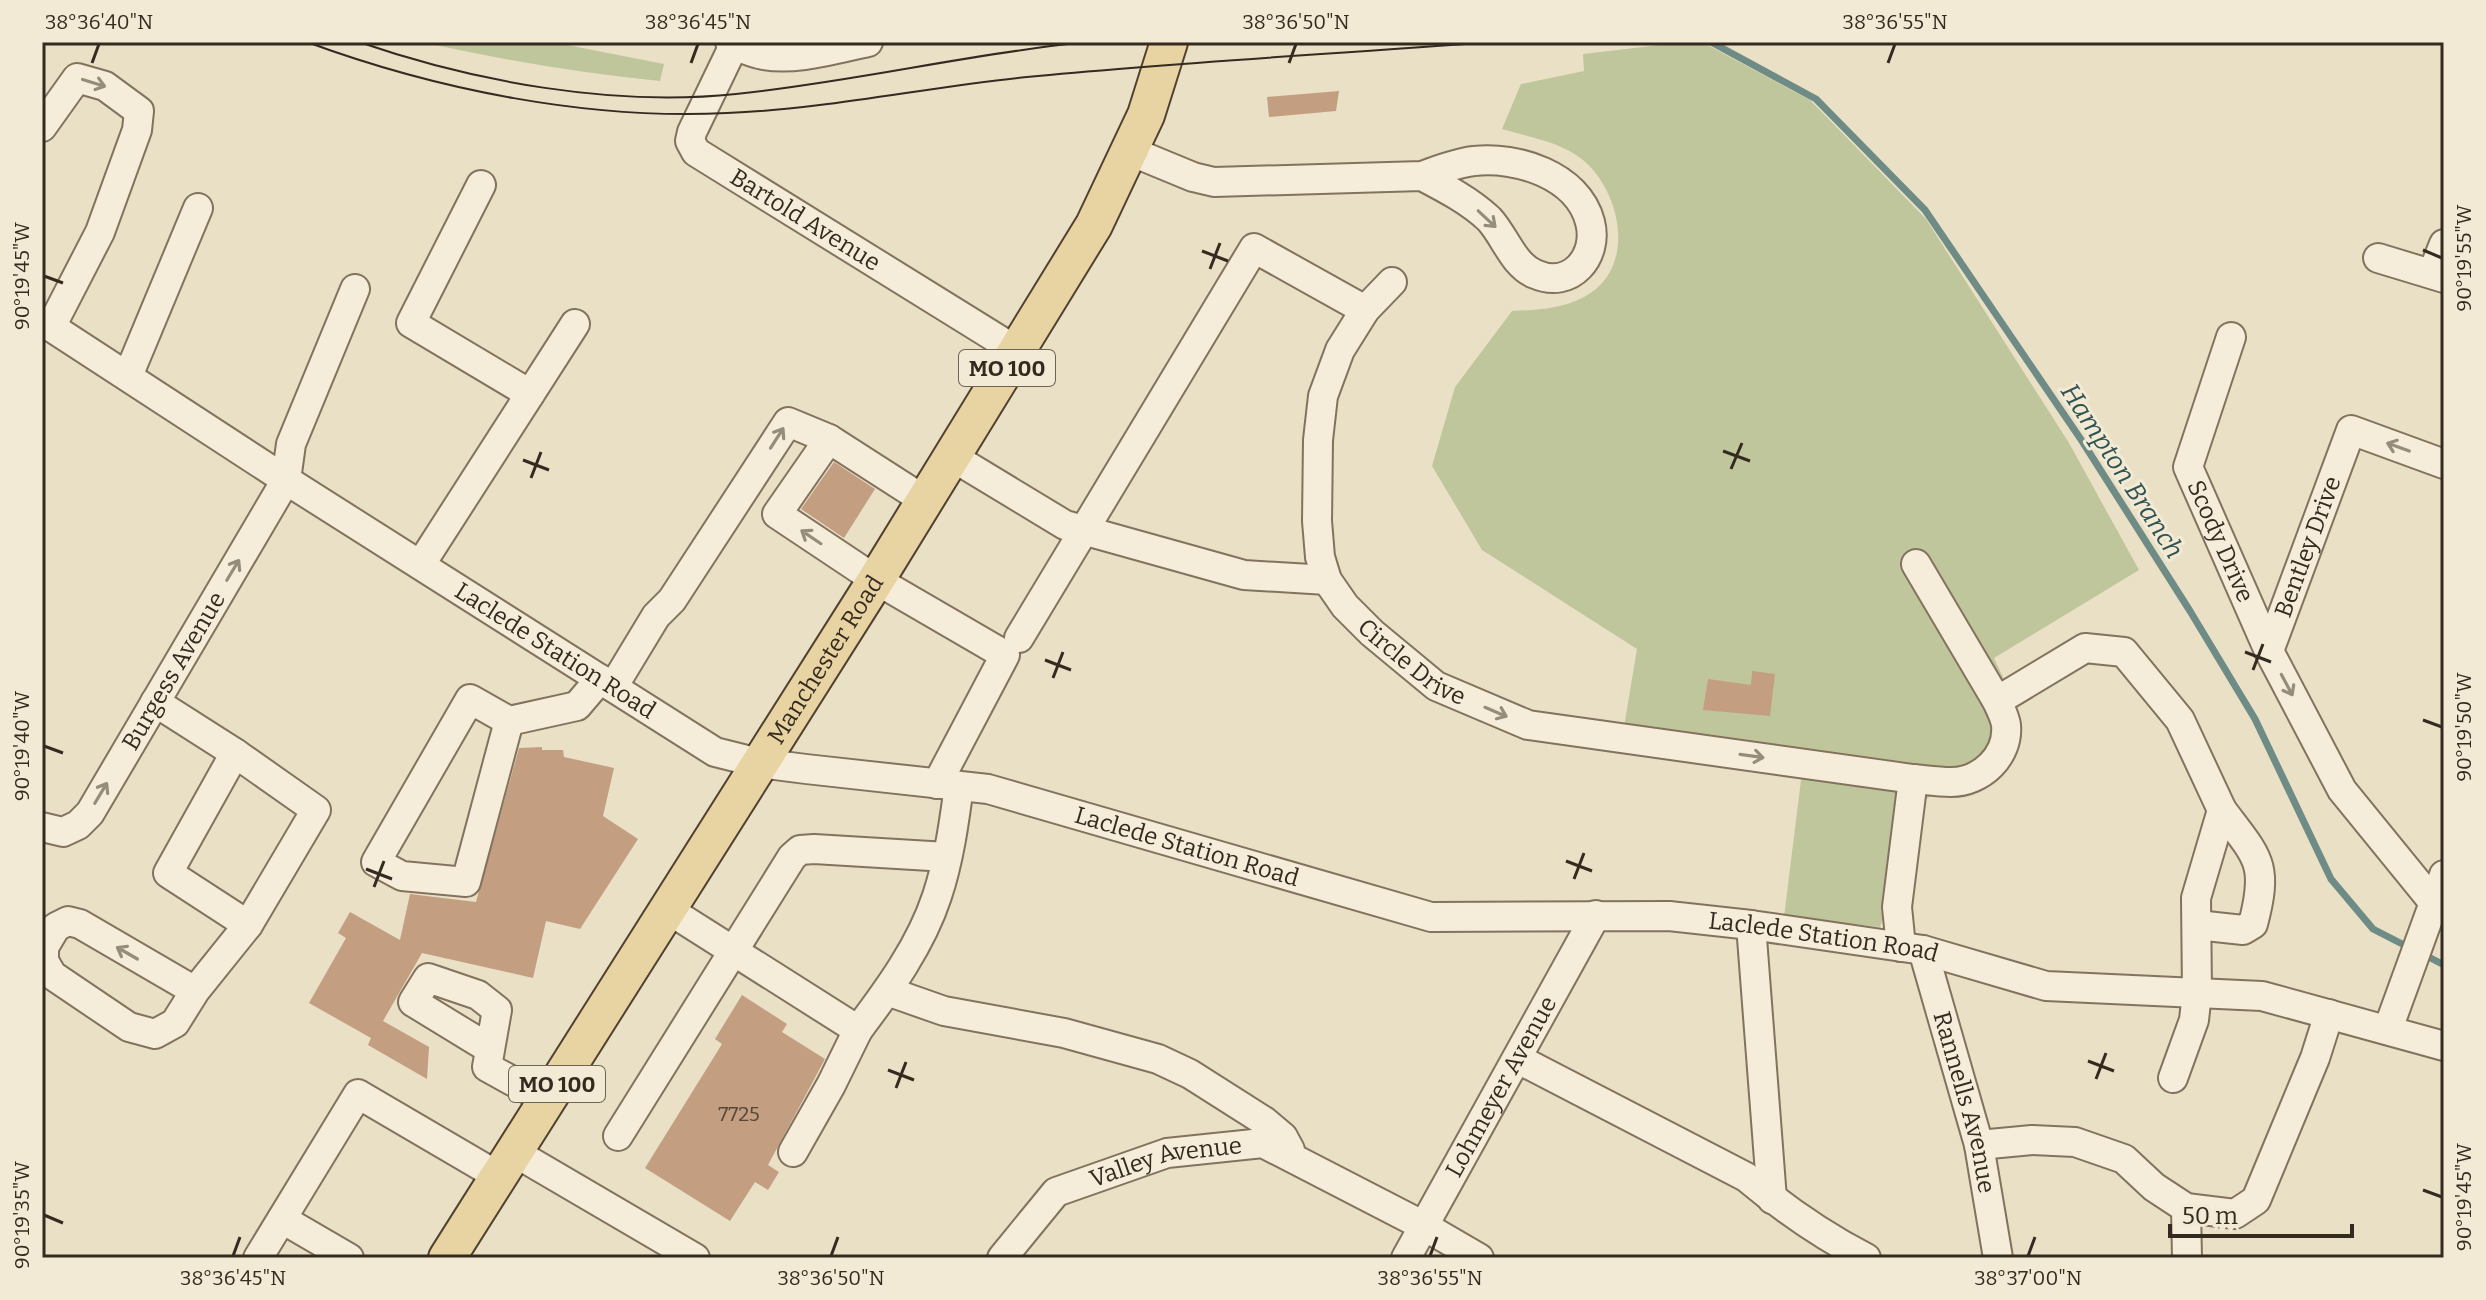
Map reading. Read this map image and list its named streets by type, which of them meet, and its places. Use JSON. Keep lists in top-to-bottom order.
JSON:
{
  "streets": {
    "main road": ["MO 100", "Manchester Road"],
    "street": [
      "Bartold Avenue",
      "Scody Drive",
      "Bentley Drive",
      "Laclede Station Road",
      "Circle Drive",
      "Burgess Avenue",
      "Lohmeyer Avenue",
      "Rannells Avenue",
      "Valley Avenue"
    ]
  },
  "crossings": [
    ["Bartold Avenue", "Manchester Road"],
    ["Scody Drive", "Bentley Drive"],
    ["Laclede Station Road", "Manchester Road"],
    ["Laclede Station Road", "Burgess Avenue"],
    ["Laclede Station Road", "Lohmeyer Avenue"],
    ["Laclede Station Road", "Rannells Avenue"],
    ["Circle Drive", "Rannells Avenue"],
    ["Lohmeyer Avenue", "Valley Avenue"]
  ],
  "one_way": ["Circle Drive", "Burgess Avenue"],
  "water": ["Hampton Branch"],
  "house_numbers": ["7725"],
  "scale_bar": "50 m",
  "coordinates": [
    "38°36'40\"N",
    "38°36'45\"N",
    "38°36'50\"N",
    "38°36'55\"N",
    "90°19'55\"W",
    "90°19'45\"W",
    "90°19'50\"W",
    "90°19'40\"W",
    "90°19'35\"W",
    "38°37'00\"N"
  ]
}
